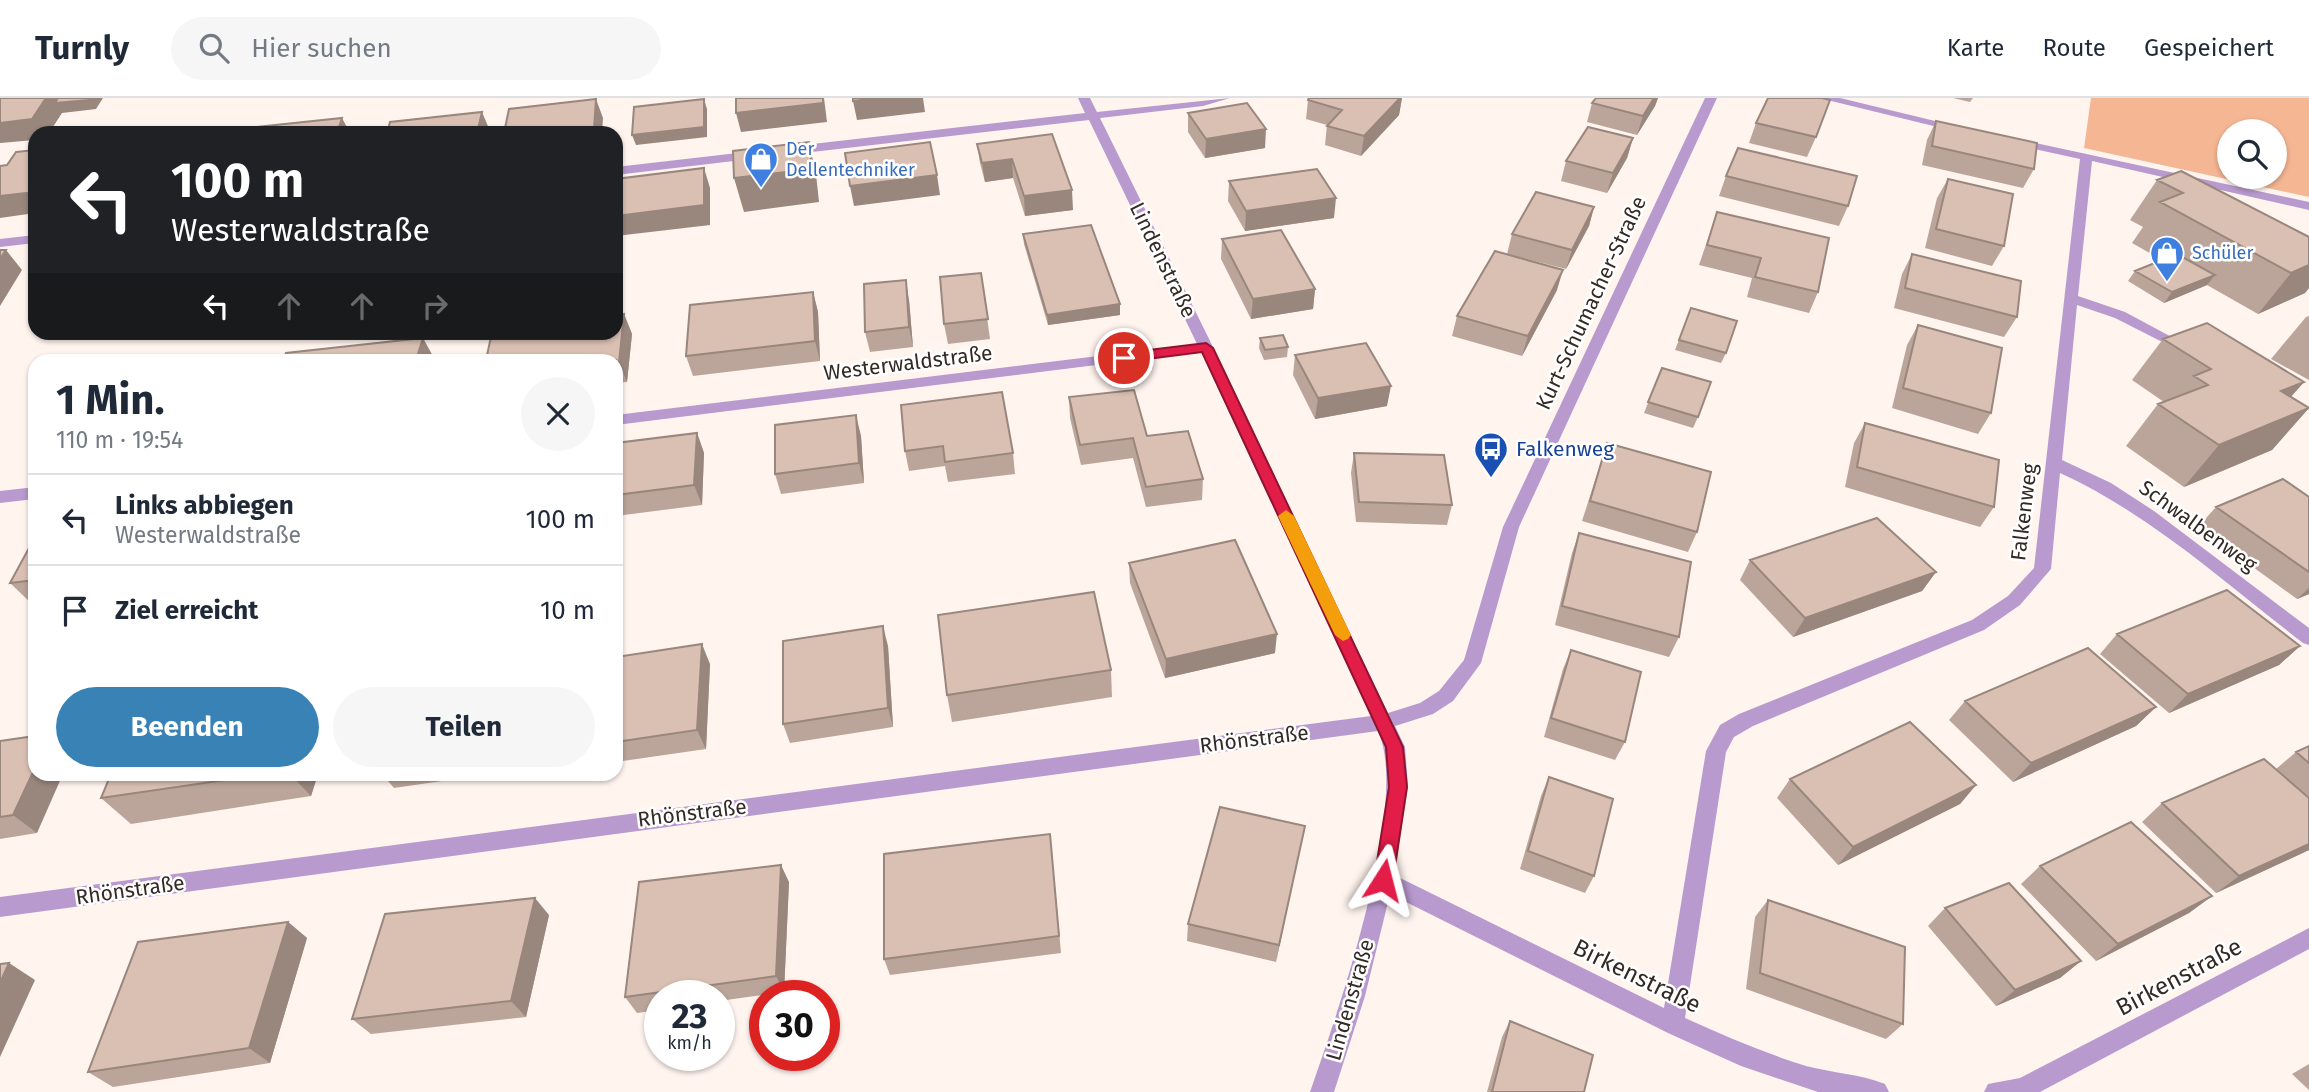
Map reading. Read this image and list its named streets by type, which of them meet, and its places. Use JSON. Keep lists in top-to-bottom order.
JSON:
{
  "streets": {
    "street": [
      "Lindenstraße",
      "Kurt-Schumacher-Straße",
      "Westerwaldstraße",
      "Falkenweg",
      "Schwalbenweg",
      "Rhönstraße",
      "Birkenstraße"
    ]
  },
  "crossings": [
    ["Lindenstraße", "Kurt-Schumacher-Straße"],
    ["Lindenstraße", "Westerwaldstraße"],
    ["Lindenstraße", "Rhönstraße"],
    ["Lindenstraße", "Birkenstraße"],
    ["Kurt-Schumacher-Straße", "Rhönstraße"],
    ["Falkenweg", "Schwalbenweg"],
    ["Falkenweg", "Birkenstraße"]
  ],
  "places": {
    "shop": ["Der Dellentechniker", "Schüler"],
    "bus stop": ["Falkenweg"]
  },
  "page": {
    "header": "Turnly",
    "search": "Hier suchen",
    "nav": ["Karte", "Route", "Gespeichert"],
    "turn": ["100 m", "Westerwaldstraße"],
    "heading": ["1 Min.", "110 m · 19:54"],
    "list": [
      {
        "name": "Links abbiegen",
        "note": "Westerwaldstraße",
        "value": "100 m"
      },
      {
        "name": "Ziel erreicht",
        "value": "10 m"
      }
    ],
    "buttons": ["Beenden", "Teilen"],
    "speed": "23 km/h",
    "limit": "30"
  }
}
